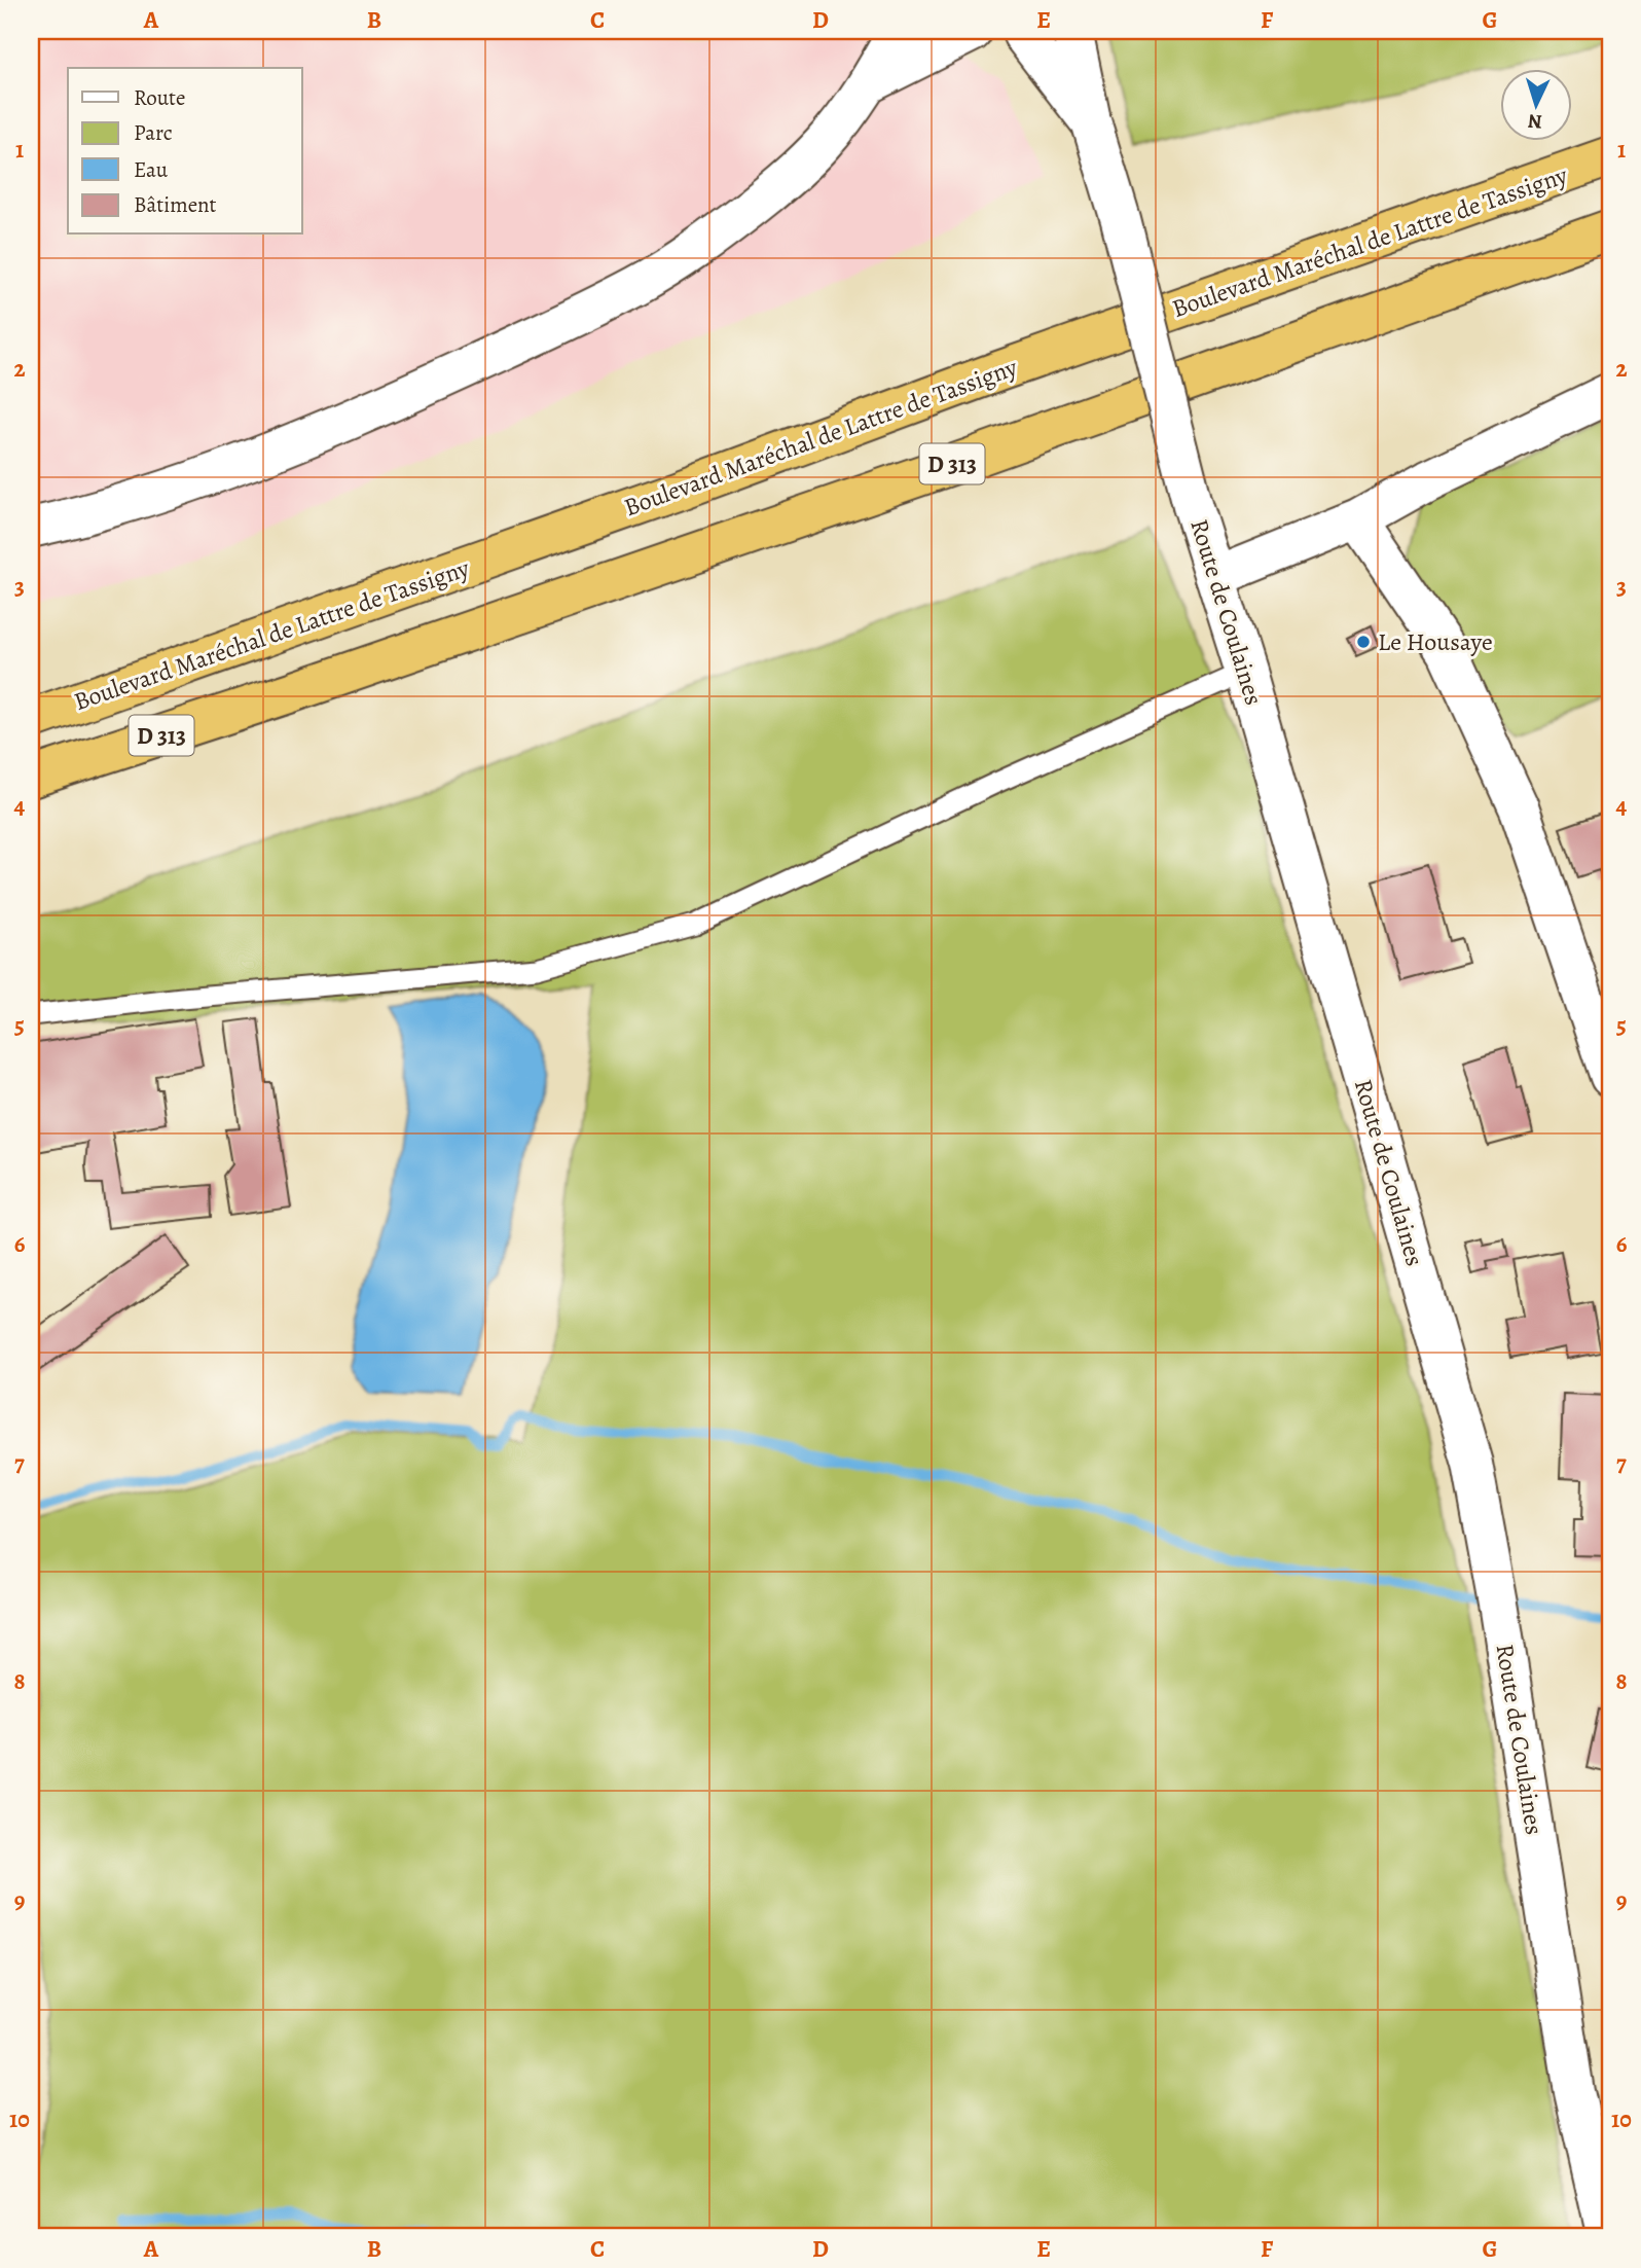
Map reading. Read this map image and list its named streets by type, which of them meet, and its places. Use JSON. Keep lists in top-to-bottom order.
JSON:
{
  "streets": {
    "highway": ["Boulevard Maréchal de Lattre de Tassigny", "D 313"],
    "street": ["Route de Coulaines"]
  },
  "places": ["Le Housaye"],
  "legend": [
    "Route",
    "Parc",
    "Eau",
    "Bâtiment"
  ],
  "north": "bottom",
  "grid": {
    "columns": [
      "A",
      "B",
      "C",
      "D",
      "E",
      "F",
      "G"
    ],
    "rows": [
      "1",
      "2",
      "3",
      "4",
      "5",
      "6",
      "7",
      "8",
      "9",
      "10"
    ]
  }
}
